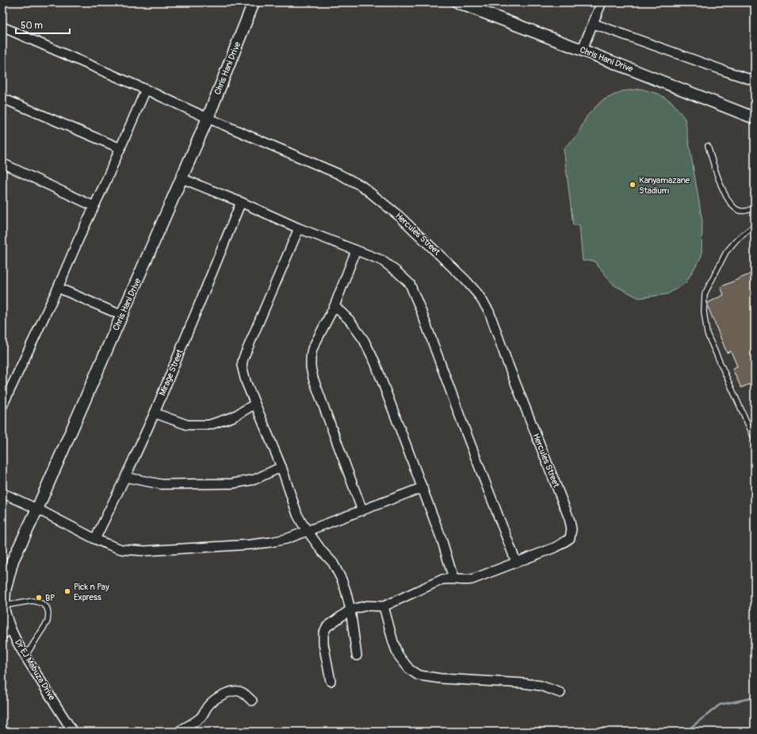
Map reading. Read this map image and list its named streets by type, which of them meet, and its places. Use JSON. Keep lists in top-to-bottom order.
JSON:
{
  "streets": {
    "street": [
      "Chris Hani Drive",
      "Hercules Street",
      "Mirage Street",
      "Dr EJ Mabuza Drive"
    ]
  },
  "crossings": [
    ["Chris Hani Drive", "Hercules Street"],
    ["Chris Hani Drive", "Dr EJ Mabuza Drive"]
  ],
  "places": ["Kanyamazane Stadium", "Pick n Pay Express", "BP"],
  "scale_bar": "50 m"
}
